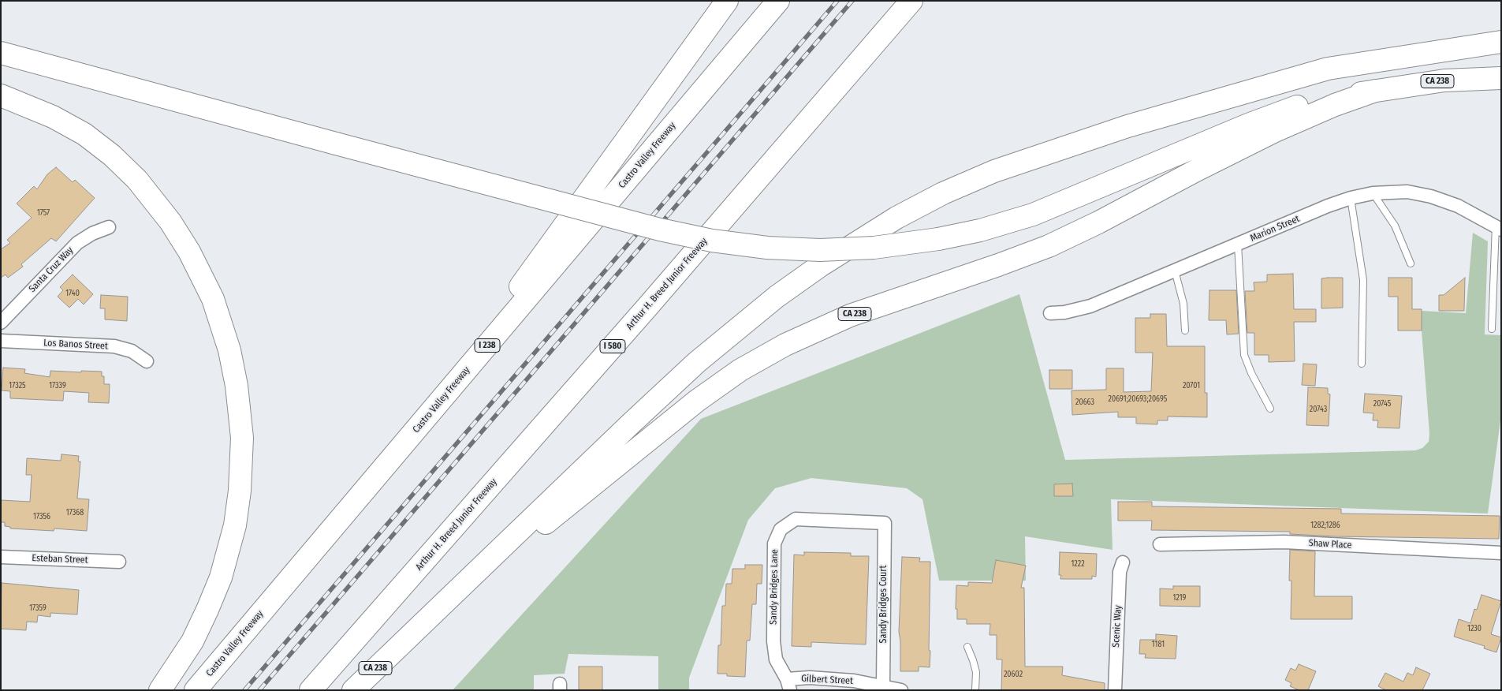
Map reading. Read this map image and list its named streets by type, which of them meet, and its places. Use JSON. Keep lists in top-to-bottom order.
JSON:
{
  "streets": {
    "highway": [
      "CA 238",
      "Castro Valley Freeway",
      "Arthur H. Breed Junior Freeway",
      "I 238",
      "I 580"
    ],
    "street": [
      "Marion Street",
      "Santa Cruz Way",
      "Los Banos Street",
      "Shaw Place",
      "Esteban Street",
      "Sandy Bridges Lane",
      "Sandy Bridges Court",
      "Scenic Way",
      "Gilbert Street"
    ]
  },
  "crossings": [
    ["Sandy Bridges Lane", "Sandy Bridges Court"],
    ["Sandy Bridges Lane", "Gilbert Street"],
    ["Sandy Bridges Court", "Gilbert Street"]
  ],
  "house_numbers": [
    "1757",
    "1740",
    "17325",
    "17339",
    "20701",
    "20691;20693;20695",
    "20663",
    "20745",
    "20743",
    "17368",
    "17356",
    "1282;1286",
    "1222",
    "1219",
    "17359",
    "1230",
    "1181",
    "20602"
  ]
}
